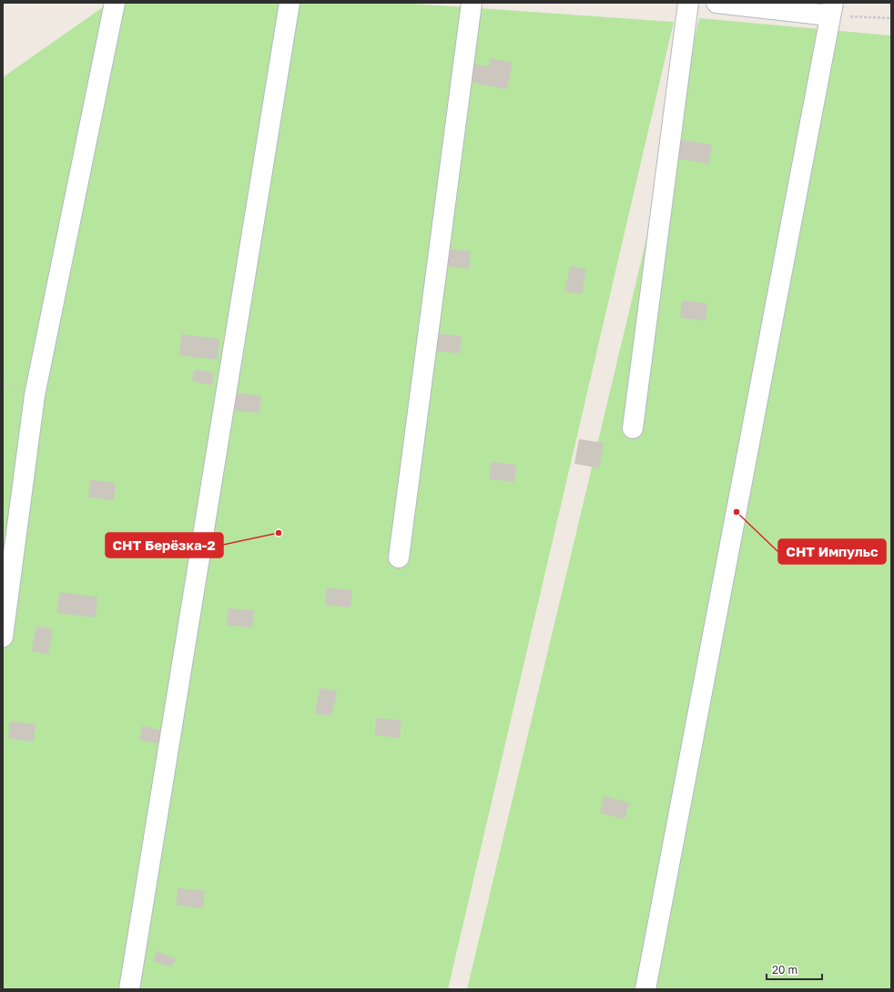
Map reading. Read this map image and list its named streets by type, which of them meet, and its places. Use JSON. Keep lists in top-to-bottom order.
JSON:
{
  "places": ["СНТ Импульс", "СНТ Берёзка-2"],
  "scale_bar": "20 m"
}
